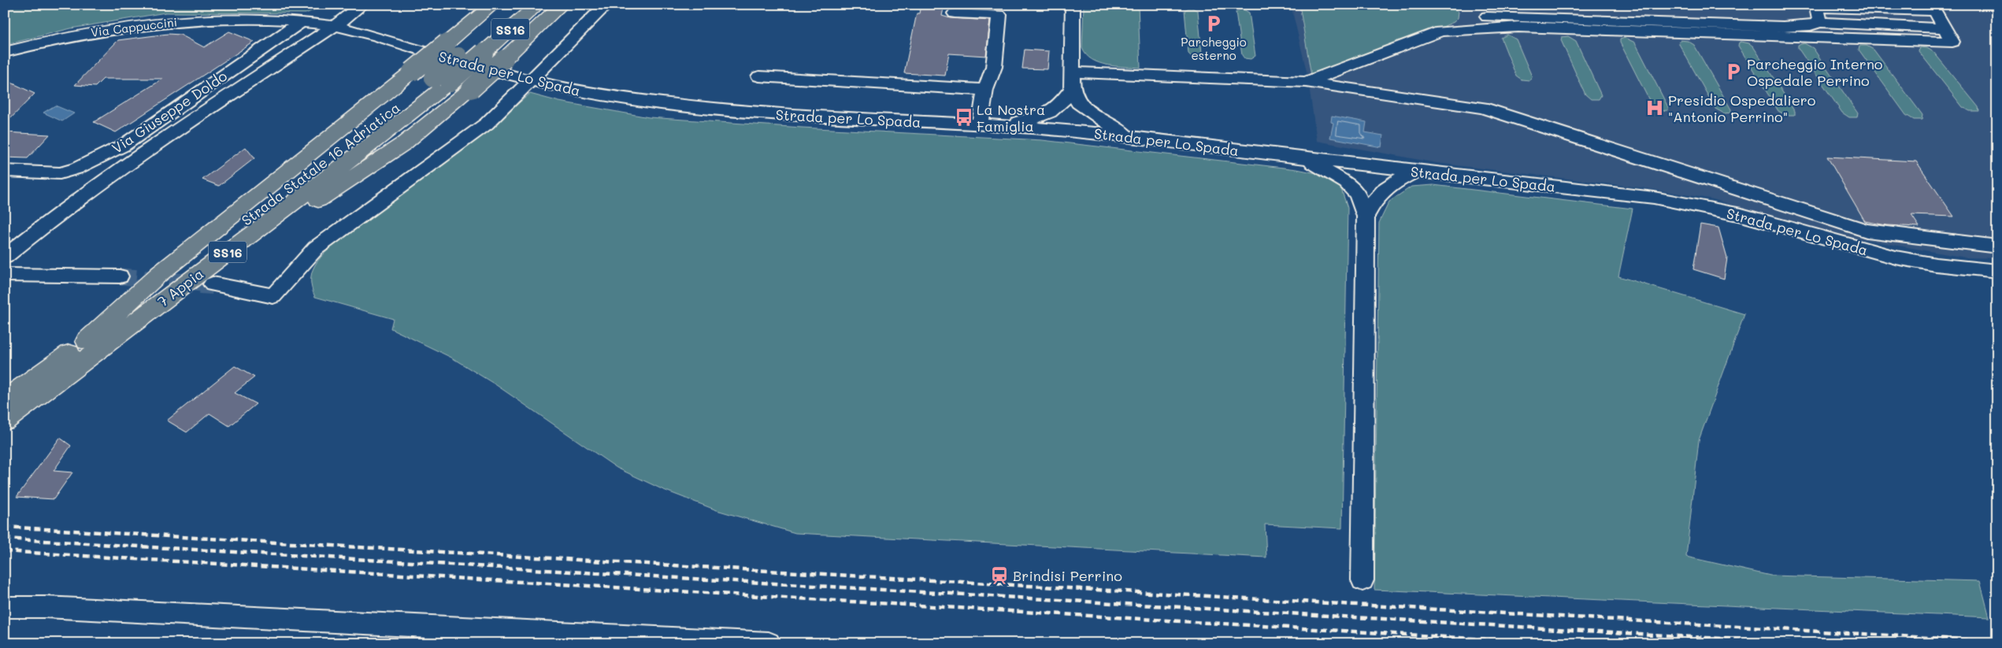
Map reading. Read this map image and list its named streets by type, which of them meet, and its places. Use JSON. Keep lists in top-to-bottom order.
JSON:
{
  "streets": {
    "highway": ["SS16", "7 Appia"],
    "street": ["Via Cappuccini", "Strada per Lo Spada", "Via Giuseppe Doldo"]
  },
  "crossings": [
    ["Via Cappuccini", "Strada per Lo Spada"],
    ["Via Cappuccini", "Via Giuseppe Doldo"],
    ["SS16", "7 Appia"]
  ],
  "places": {
    "parking": ["Parcheggio esterno", "Parcheggio Interno Ospedale Perrino"],
    "hospital": ["Presidio Ospedaliero \"Antonio Perrino\""],
    "bus stop": ["La Nostra Famiglia"],
    "station": ["Brindisi Perrino"]
  }
}
